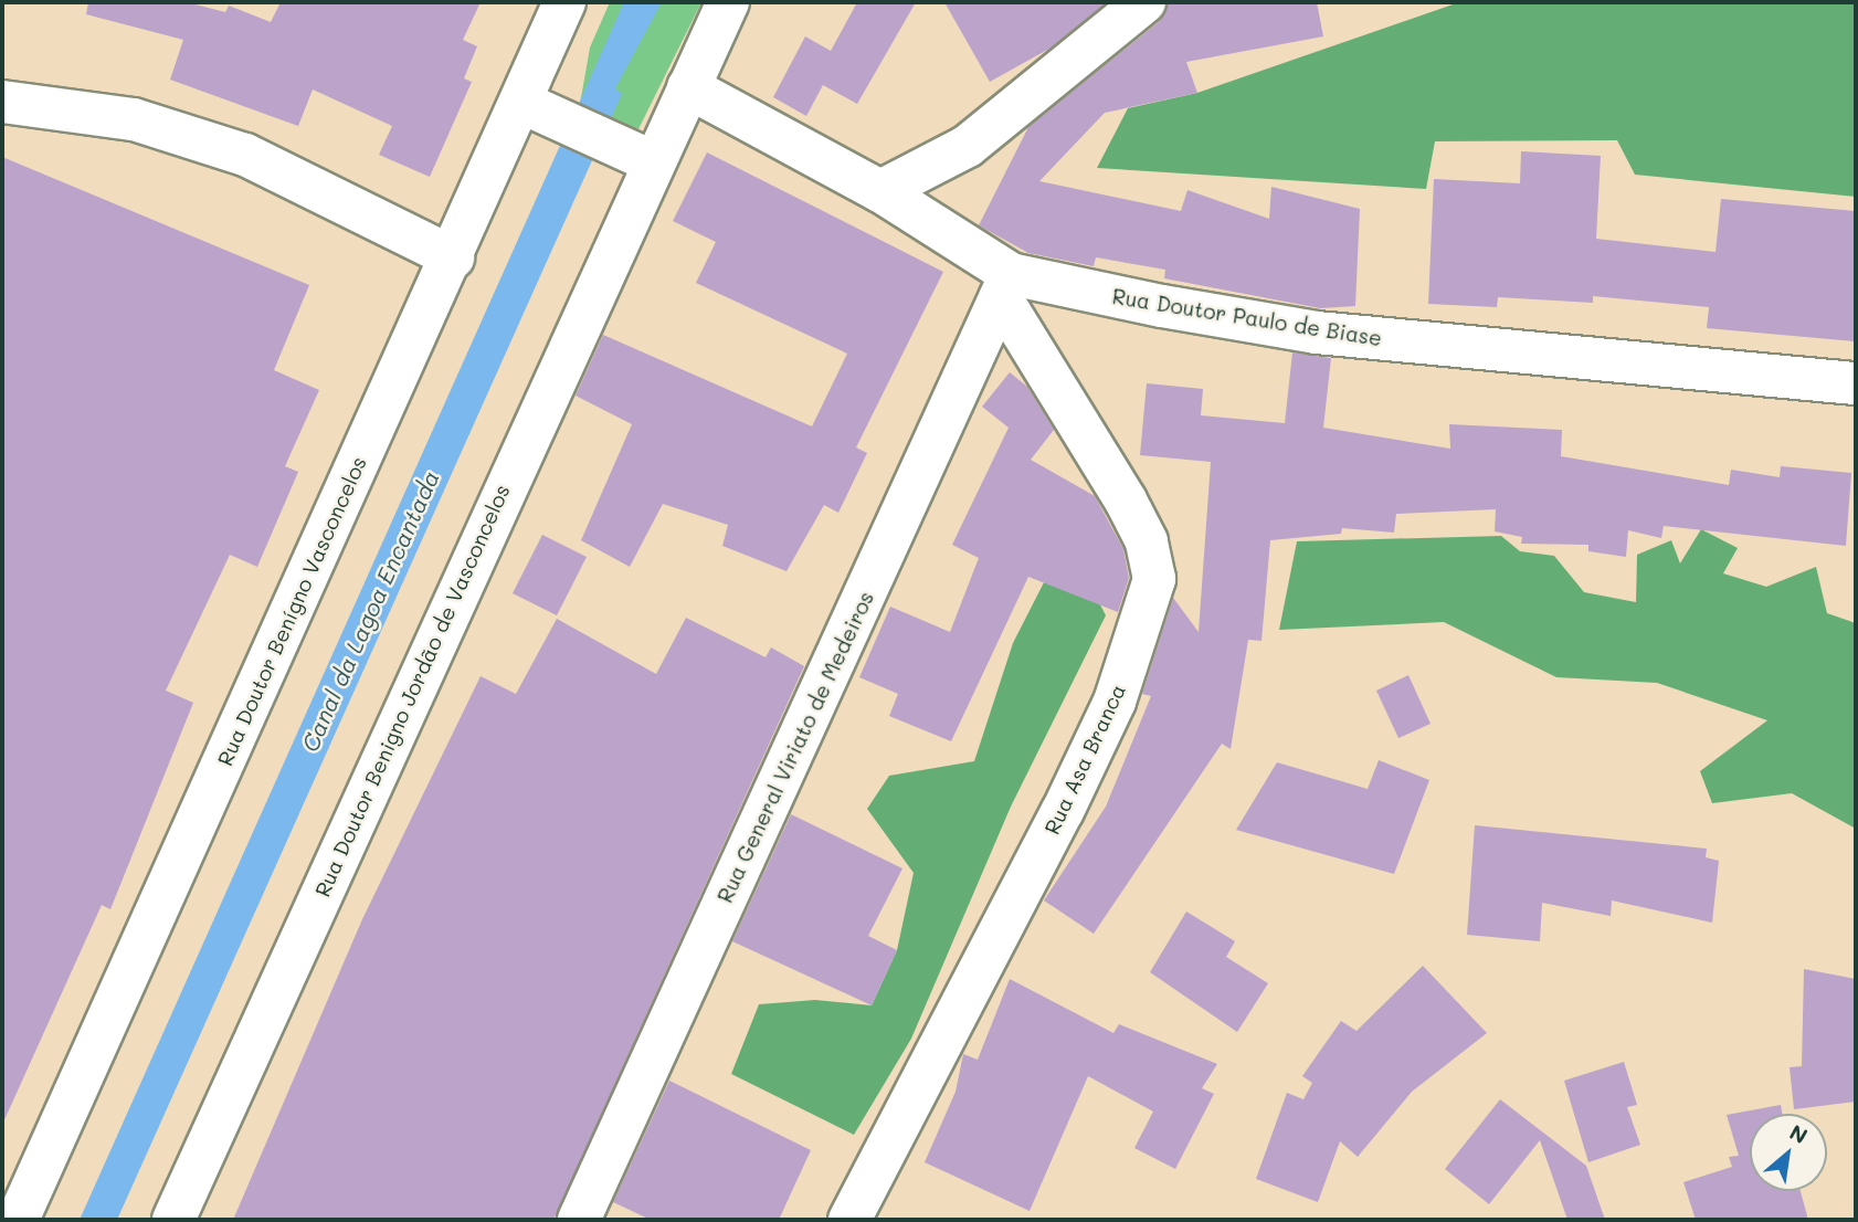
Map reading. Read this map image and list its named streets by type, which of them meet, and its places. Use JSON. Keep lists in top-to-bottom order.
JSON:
{
  "streets": {
    "street": [
      "Rua Doutor Paulo de Biase",
      "Rua Doutor Benígno Vasconcelos",
      "Rua Doutor Benigno Jordão de Vasconcelos",
      "Rua General Viriato de Medeiros",
      "Rua Asa Branca"
    ]
  },
  "crossings": [
    ["Rua Doutor Paulo de Biase", "Rua Doutor Benigno Jordão de Vasconcelos"],
    ["Rua Doutor Paulo de Biase", "Rua General Viriato de Medeiros"],
    ["Rua Doutor Paulo de Biase", "Rua Asa Branca"],
    ["Rua General Viriato de Medeiros", "Rua Asa Branca"]
  ],
  "water": ["Canal da Lagoa Encantada"],
  "north": "top right"
}
